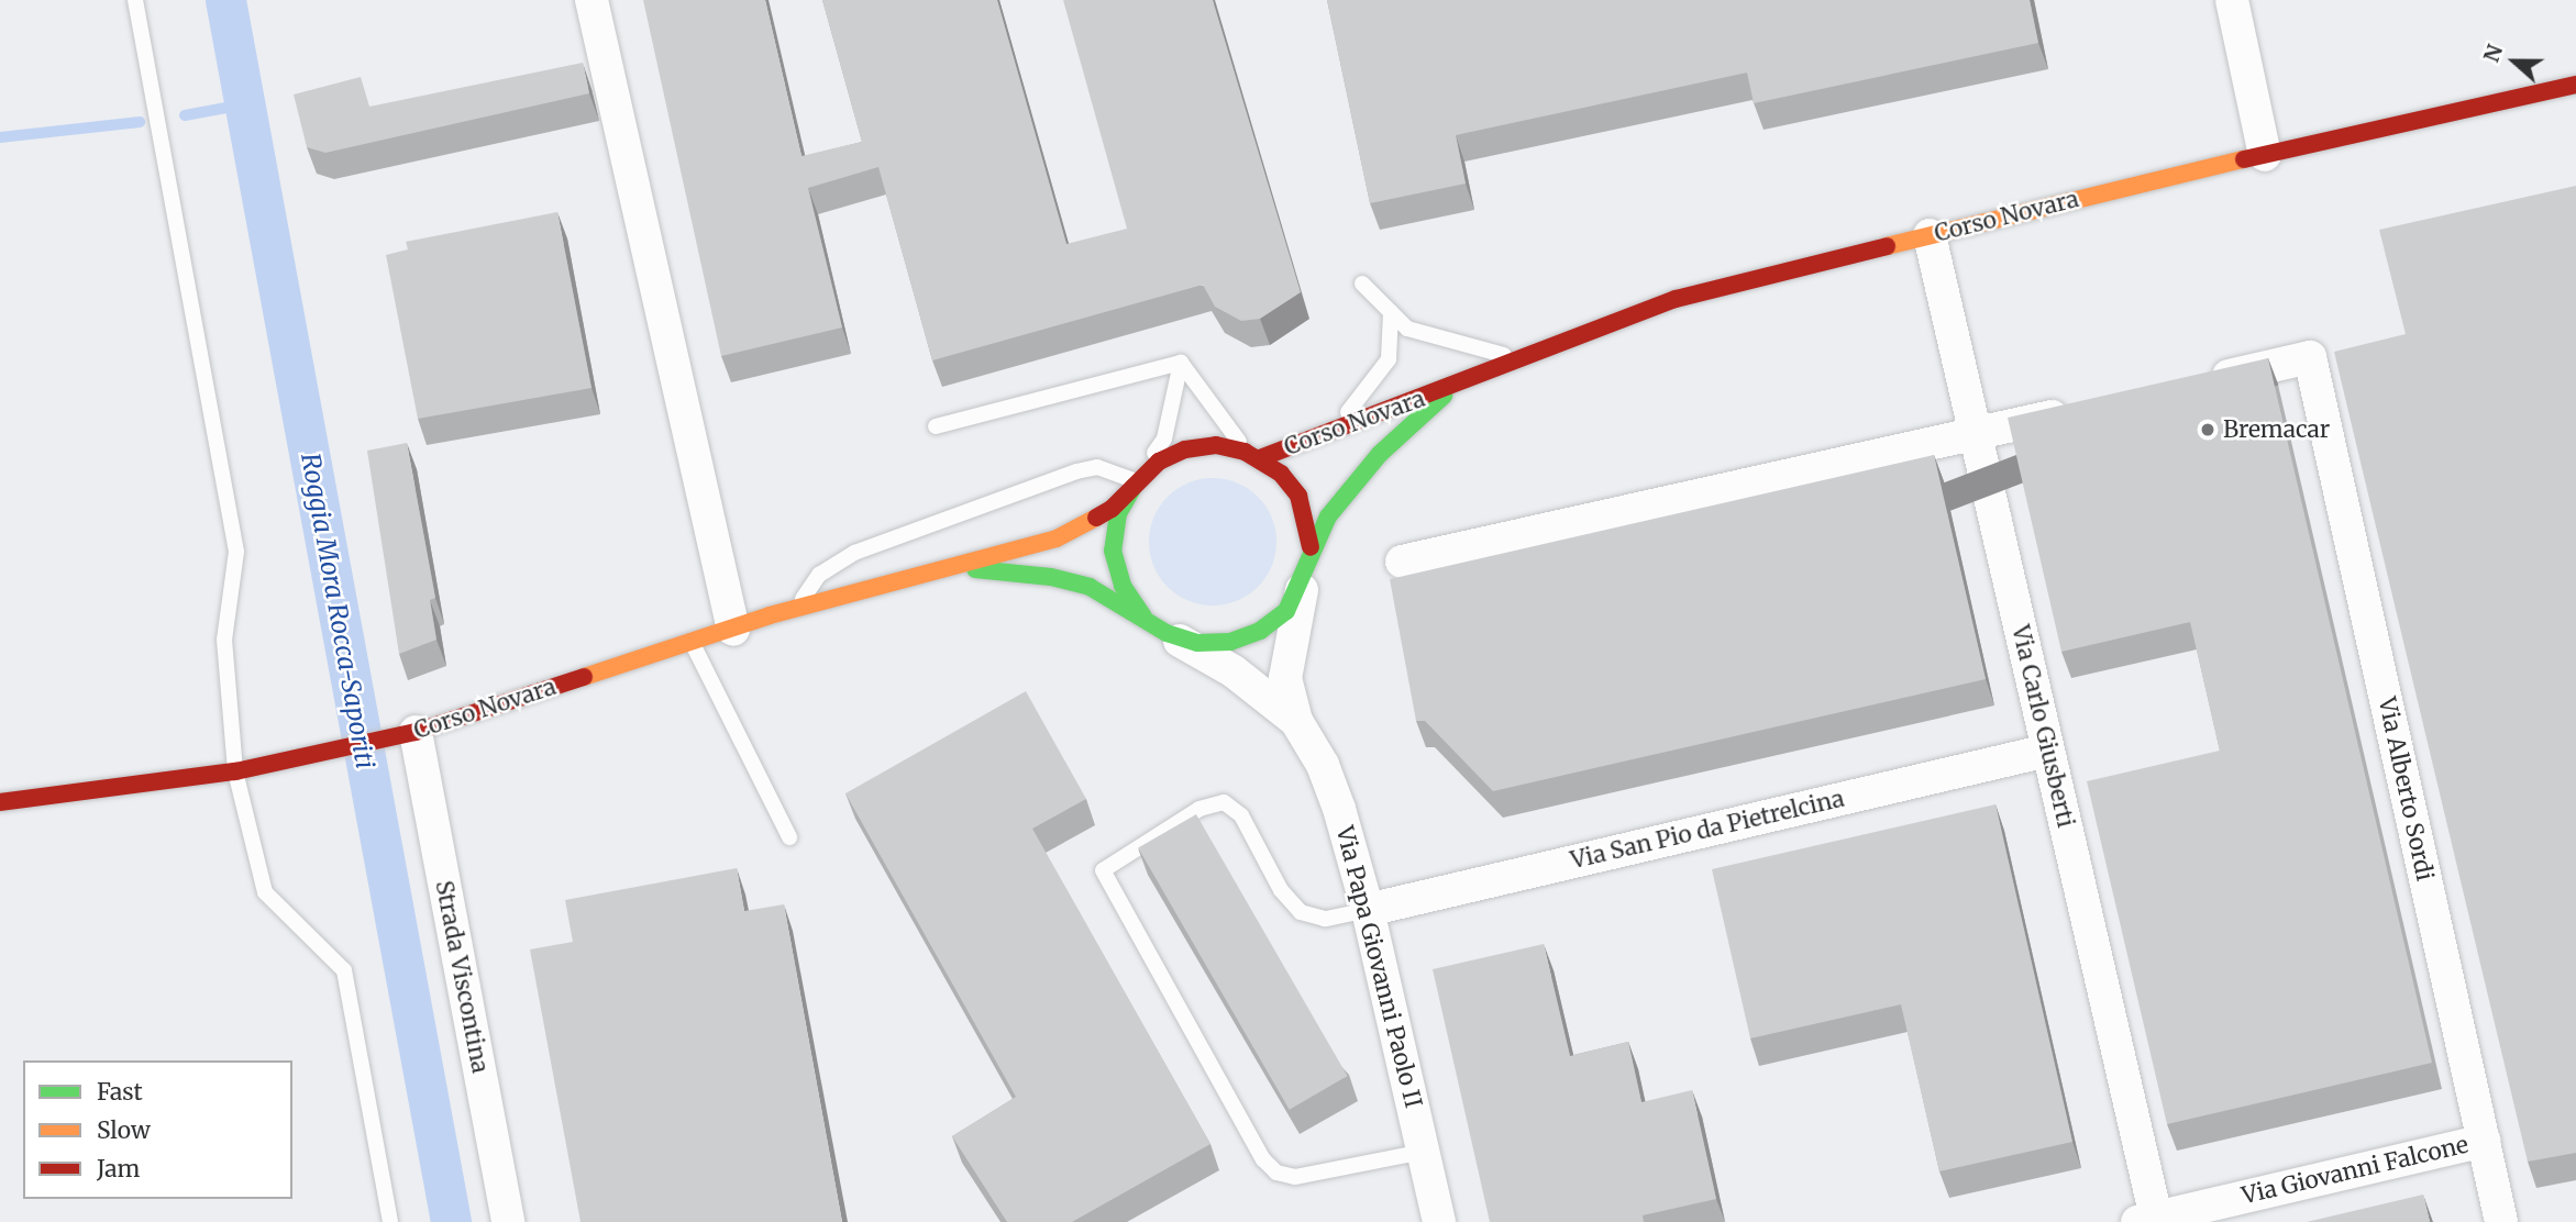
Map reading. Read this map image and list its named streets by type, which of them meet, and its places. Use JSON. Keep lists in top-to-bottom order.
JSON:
{
  "streets": {
    "main road": ["Corso Novara"],
    "street": [
      "Via Carlo Giusberti",
      "Via Alberto Sordi",
      "Via San Pio da Pietrelcina",
      "Via Papa Giovanni Paolo II",
      "Strada Viscontina",
      "Via Giovanni Falcone"
    ]
  },
  "crossings": [
    ["Corso Novara", "Via Carlo Giusberti"],
    ["Corso Novara", "Via Papa Giovanni Paolo II"],
    ["Corso Novara", "Strada Viscontina"],
    ["Via Carlo Giusberti", "Via San Pio da Pietrelcina"],
    ["Via Carlo Giusberti", "Via Giovanni Falcone"],
    ["Via Alberto Sordi", "Via Giovanni Falcone"],
    ["Via San Pio da Pietrelcina", "Via Papa Giovanni Paolo II"]
  ],
  "water": ["Roggia Mora Rocca-Saporiti"],
  "places": ["Bremacar"],
  "legend": ["Fast", "Slow", "Jam"],
  "north": "left"
}
